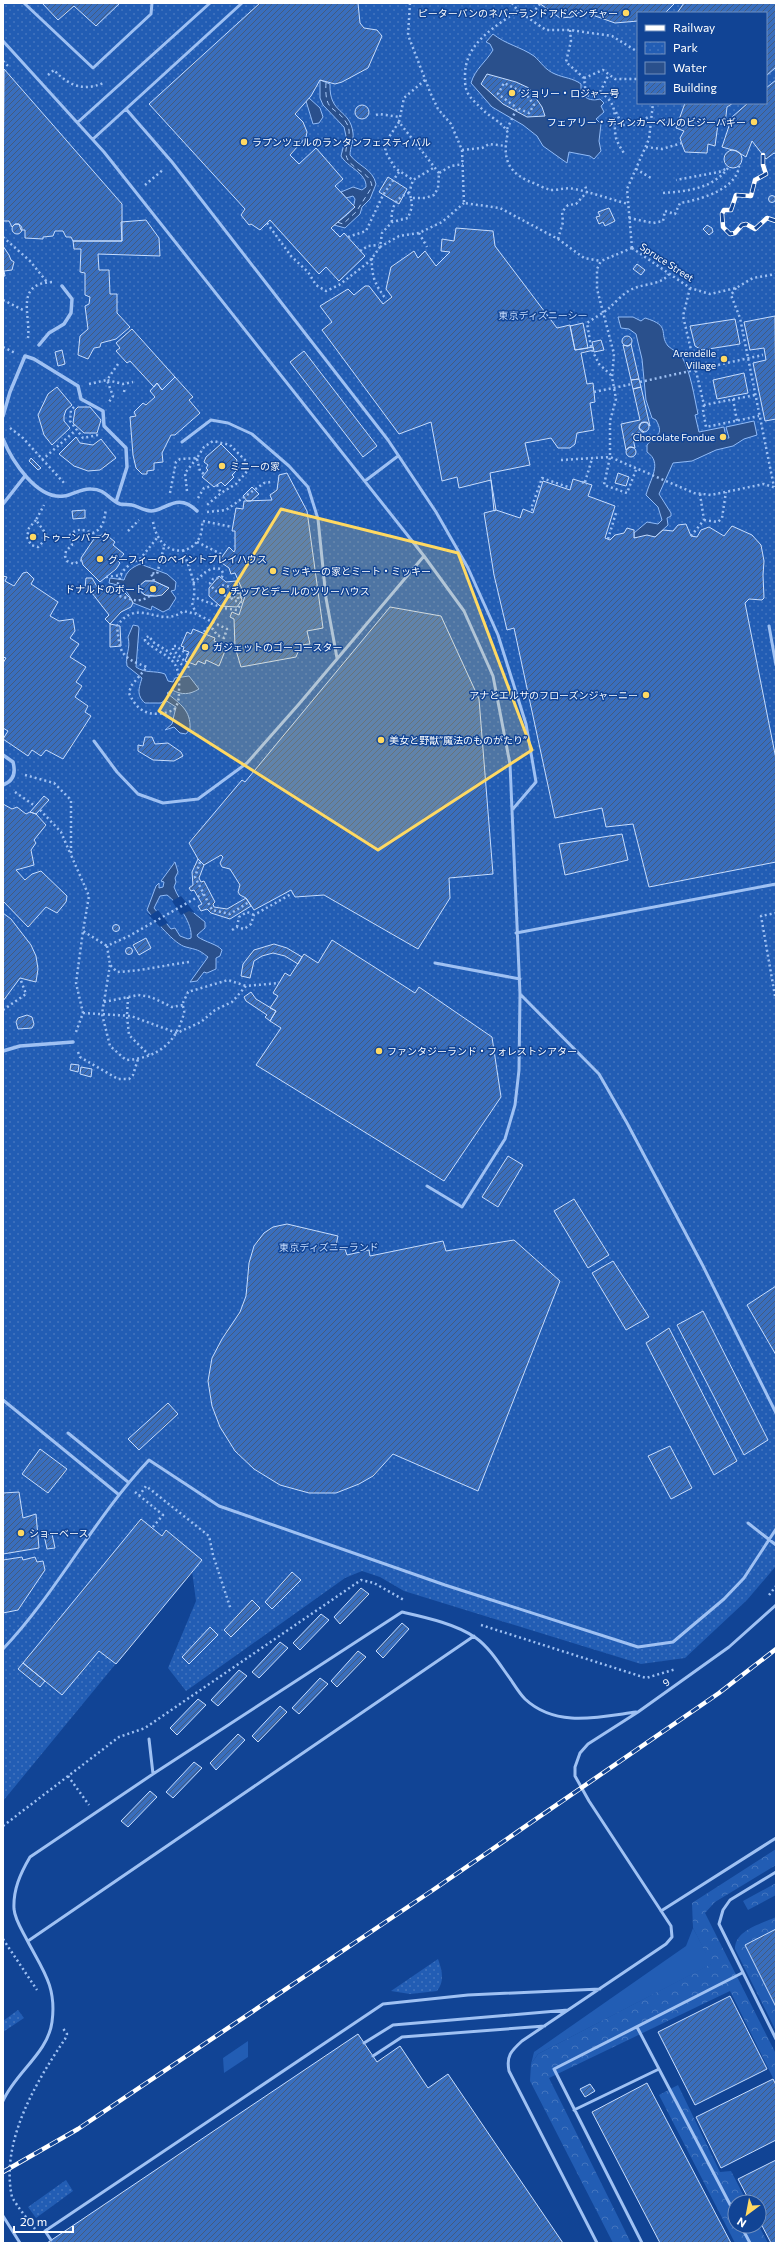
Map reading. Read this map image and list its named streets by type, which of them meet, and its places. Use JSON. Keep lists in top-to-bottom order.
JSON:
{
  "streets": {
    "lane": ["9"],
    "path": ["Spruce Street"]
  },
  "parks": ["東京ディズニーシー", "東京ディズニーランド"],
  "places": [
    "ピーターパンのネバーランドアドベンチャー",
    "ジョリー・ロジャー号",
    "フェアリー・ティンカーベルのビジーバギー",
    "ラプンツェルのランタンフェスティバル",
    "Arendelle Village",
    "Chocolate Fondue",
    "ミニーの家",
    "トゥーンパーク",
    "グーフィーのペイントプレイハウス",
    "ミッキーの家とミート・ミッキー",
    "ドナルドのボート",
    "チップとデールのツリーハウス",
    "ガジェットのゴーコースター",
    "アナとエルサのフローズンジャーニー",
    "美女と野獣”魔法のものがたり”",
    "ファンタジーランド・フォレストシアター",
    "ショーベース"
  ],
  "legend": [
    "Railway",
    "Park",
    "Water",
    "Building"
  ],
  "scale_bar": "20 m",
  "north": "bottom left"
}
